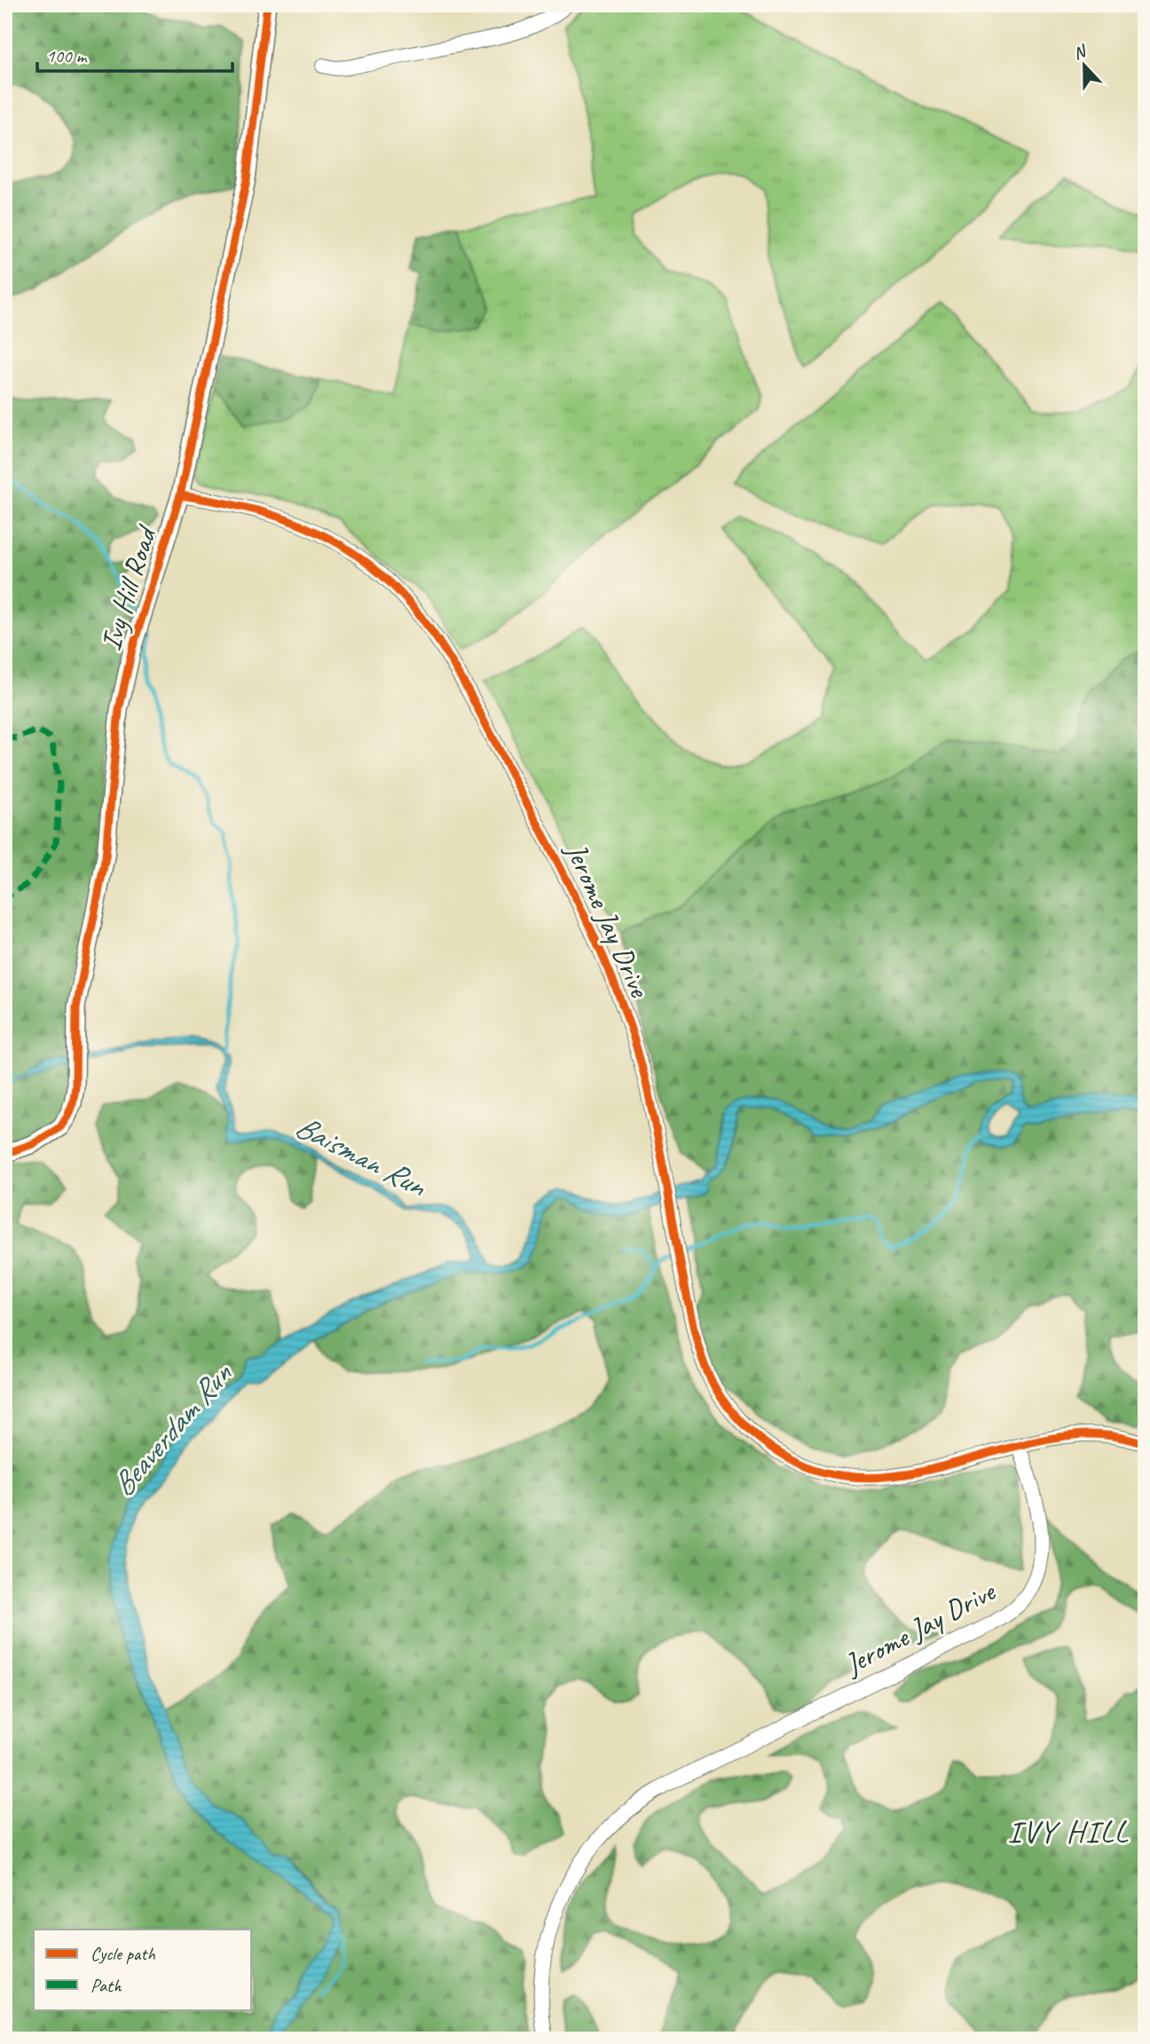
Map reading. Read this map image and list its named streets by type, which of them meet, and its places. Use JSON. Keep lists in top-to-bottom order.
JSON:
{
  "streets": {
    "street": ["Ivy Hill Road", "Jerome Jay Drive"]
  },
  "crossings": [
    ["Ivy Hill Road", "Jerome Jay Drive"]
  ],
  "districts": ["IVY HILL"],
  "water": ["Baisman Run", "Beaverdam Run"],
  "legend": ["Cycle path", "Path"],
  "scale_bar": "100 m",
  "north": "top"
}
